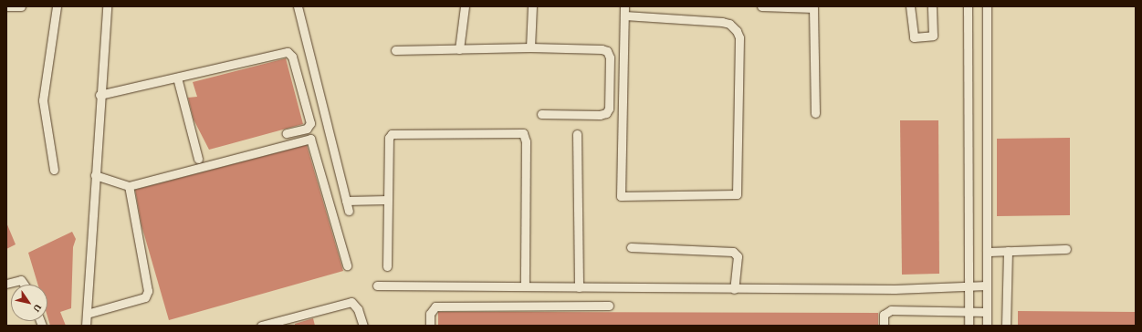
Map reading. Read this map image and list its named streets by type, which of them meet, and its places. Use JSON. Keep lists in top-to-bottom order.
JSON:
{
  "north": "bottom right"
}
